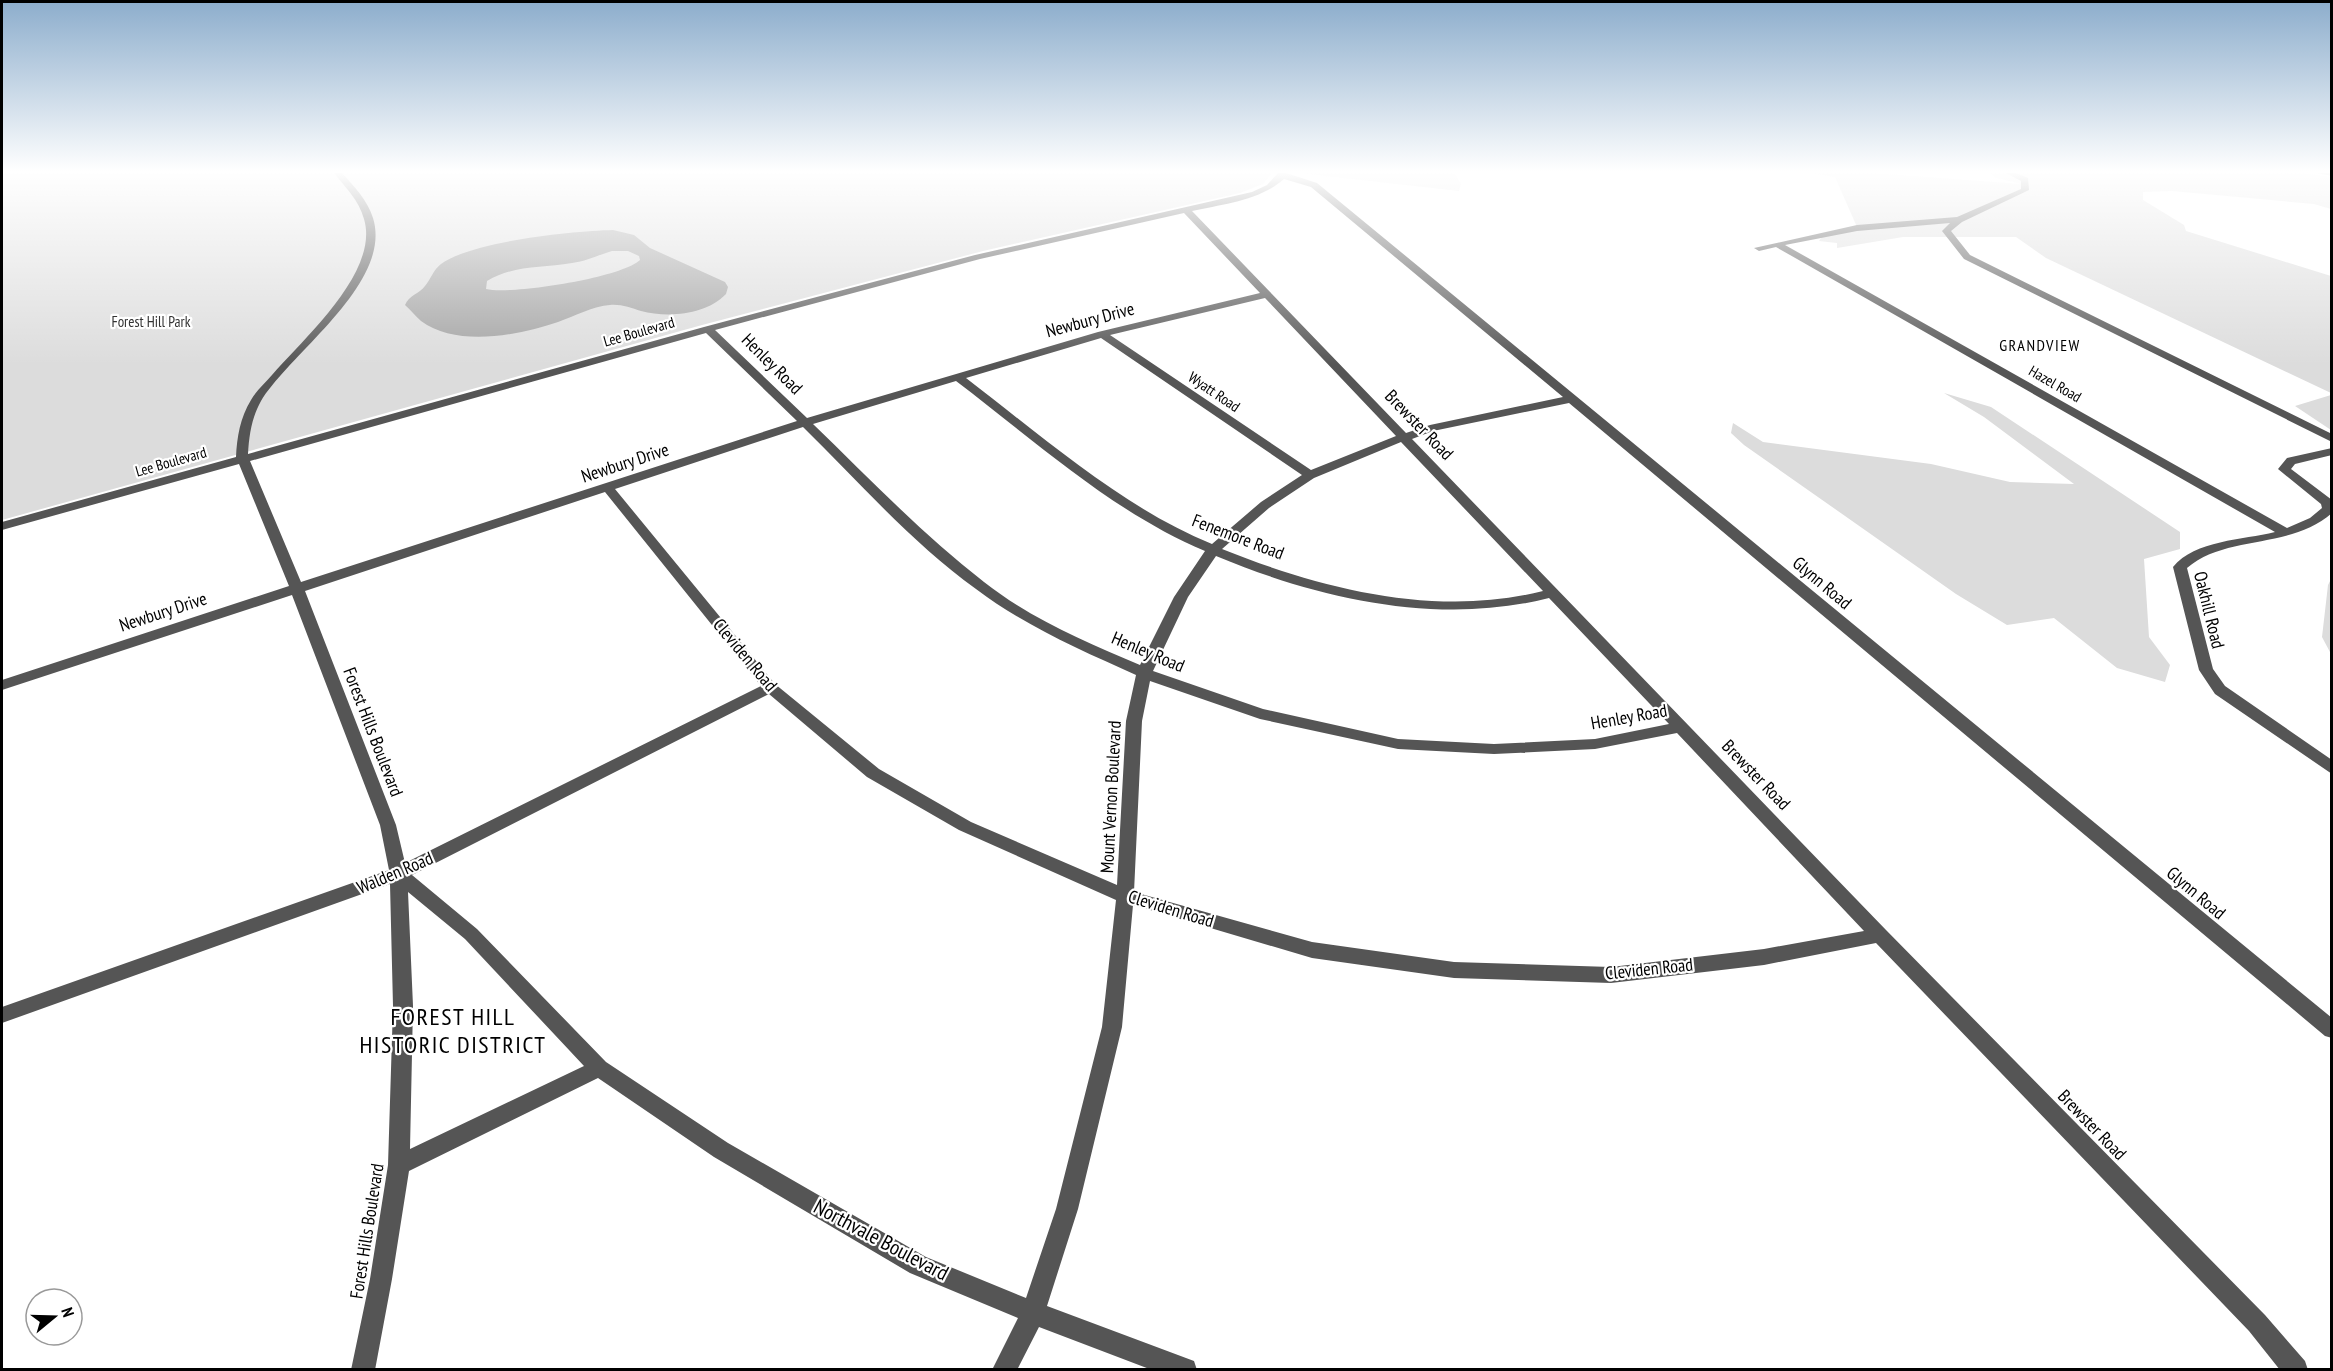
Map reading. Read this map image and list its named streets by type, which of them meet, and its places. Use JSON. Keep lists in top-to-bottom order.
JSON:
{
  "streets": {
    "street": [
      "Newbury Drive",
      "Lee Boulevard",
      "Henley Road",
      "Hazel Road",
      "Wyatt Road",
      "Brewster Road",
      "Fenemore Road",
      "Glynn Road",
      "Oakhill Road",
      "Cleviden Road",
      "Forest Hills Boulevard",
      "Mount Vernon Boulevard",
      "Walden Road",
      "Northvale Boulevard"
    ]
  },
  "crossings": [
    ["Newbury Drive", "Henley Road"],
    ["Newbury Drive", "Wyatt Road"],
    ["Newbury Drive", "Brewster Road"],
    ["Newbury Drive", "Fenemore Road"],
    ["Newbury Drive", "Cleviden Road"],
    ["Newbury Drive", "Forest Hills Boulevard"],
    ["Lee Boulevard", "Henley Road"],
    ["Lee Boulevard", "Forest Hills Boulevard"],
    ["Henley Road", "Brewster Road"],
    ["Henley Road", "Mount Vernon Boulevard"],
    ["Hazel Road", "Oakhill Road"],
    ["Wyatt Road", "Mount Vernon Boulevard"],
    ["Brewster Road", "Fenemore Road"],
    ["Brewster Road", "Cleviden Road"],
    ["Brewster Road", "Mount Vernon Boulevard"],
    ["Fenemore Road", "Mount Vernon Boulevard"],
    ["Glynn Road", "Mount Vernon Boulevard"],
    ["Cleviden Road", "Mount Vernon Boulevard"],
    ["Cleviden Road", "Walden Road"],
    ["Forest Hills Boulevard", "Walden Road"],
    ["Forest Hills Boulevard", "Northvale Boulevard"],
    ["Mount Vernon Boulevard", "Northvale Boulevard"],
    ["Walden Road", "Northvale Boulevard"]
  ],
  "districts": ["GRANDVIEW", "FOREST HILL HISTORIC DISTRICT"],
  "parks": ["Forest Hill Park"],
  "north": "right"
}
